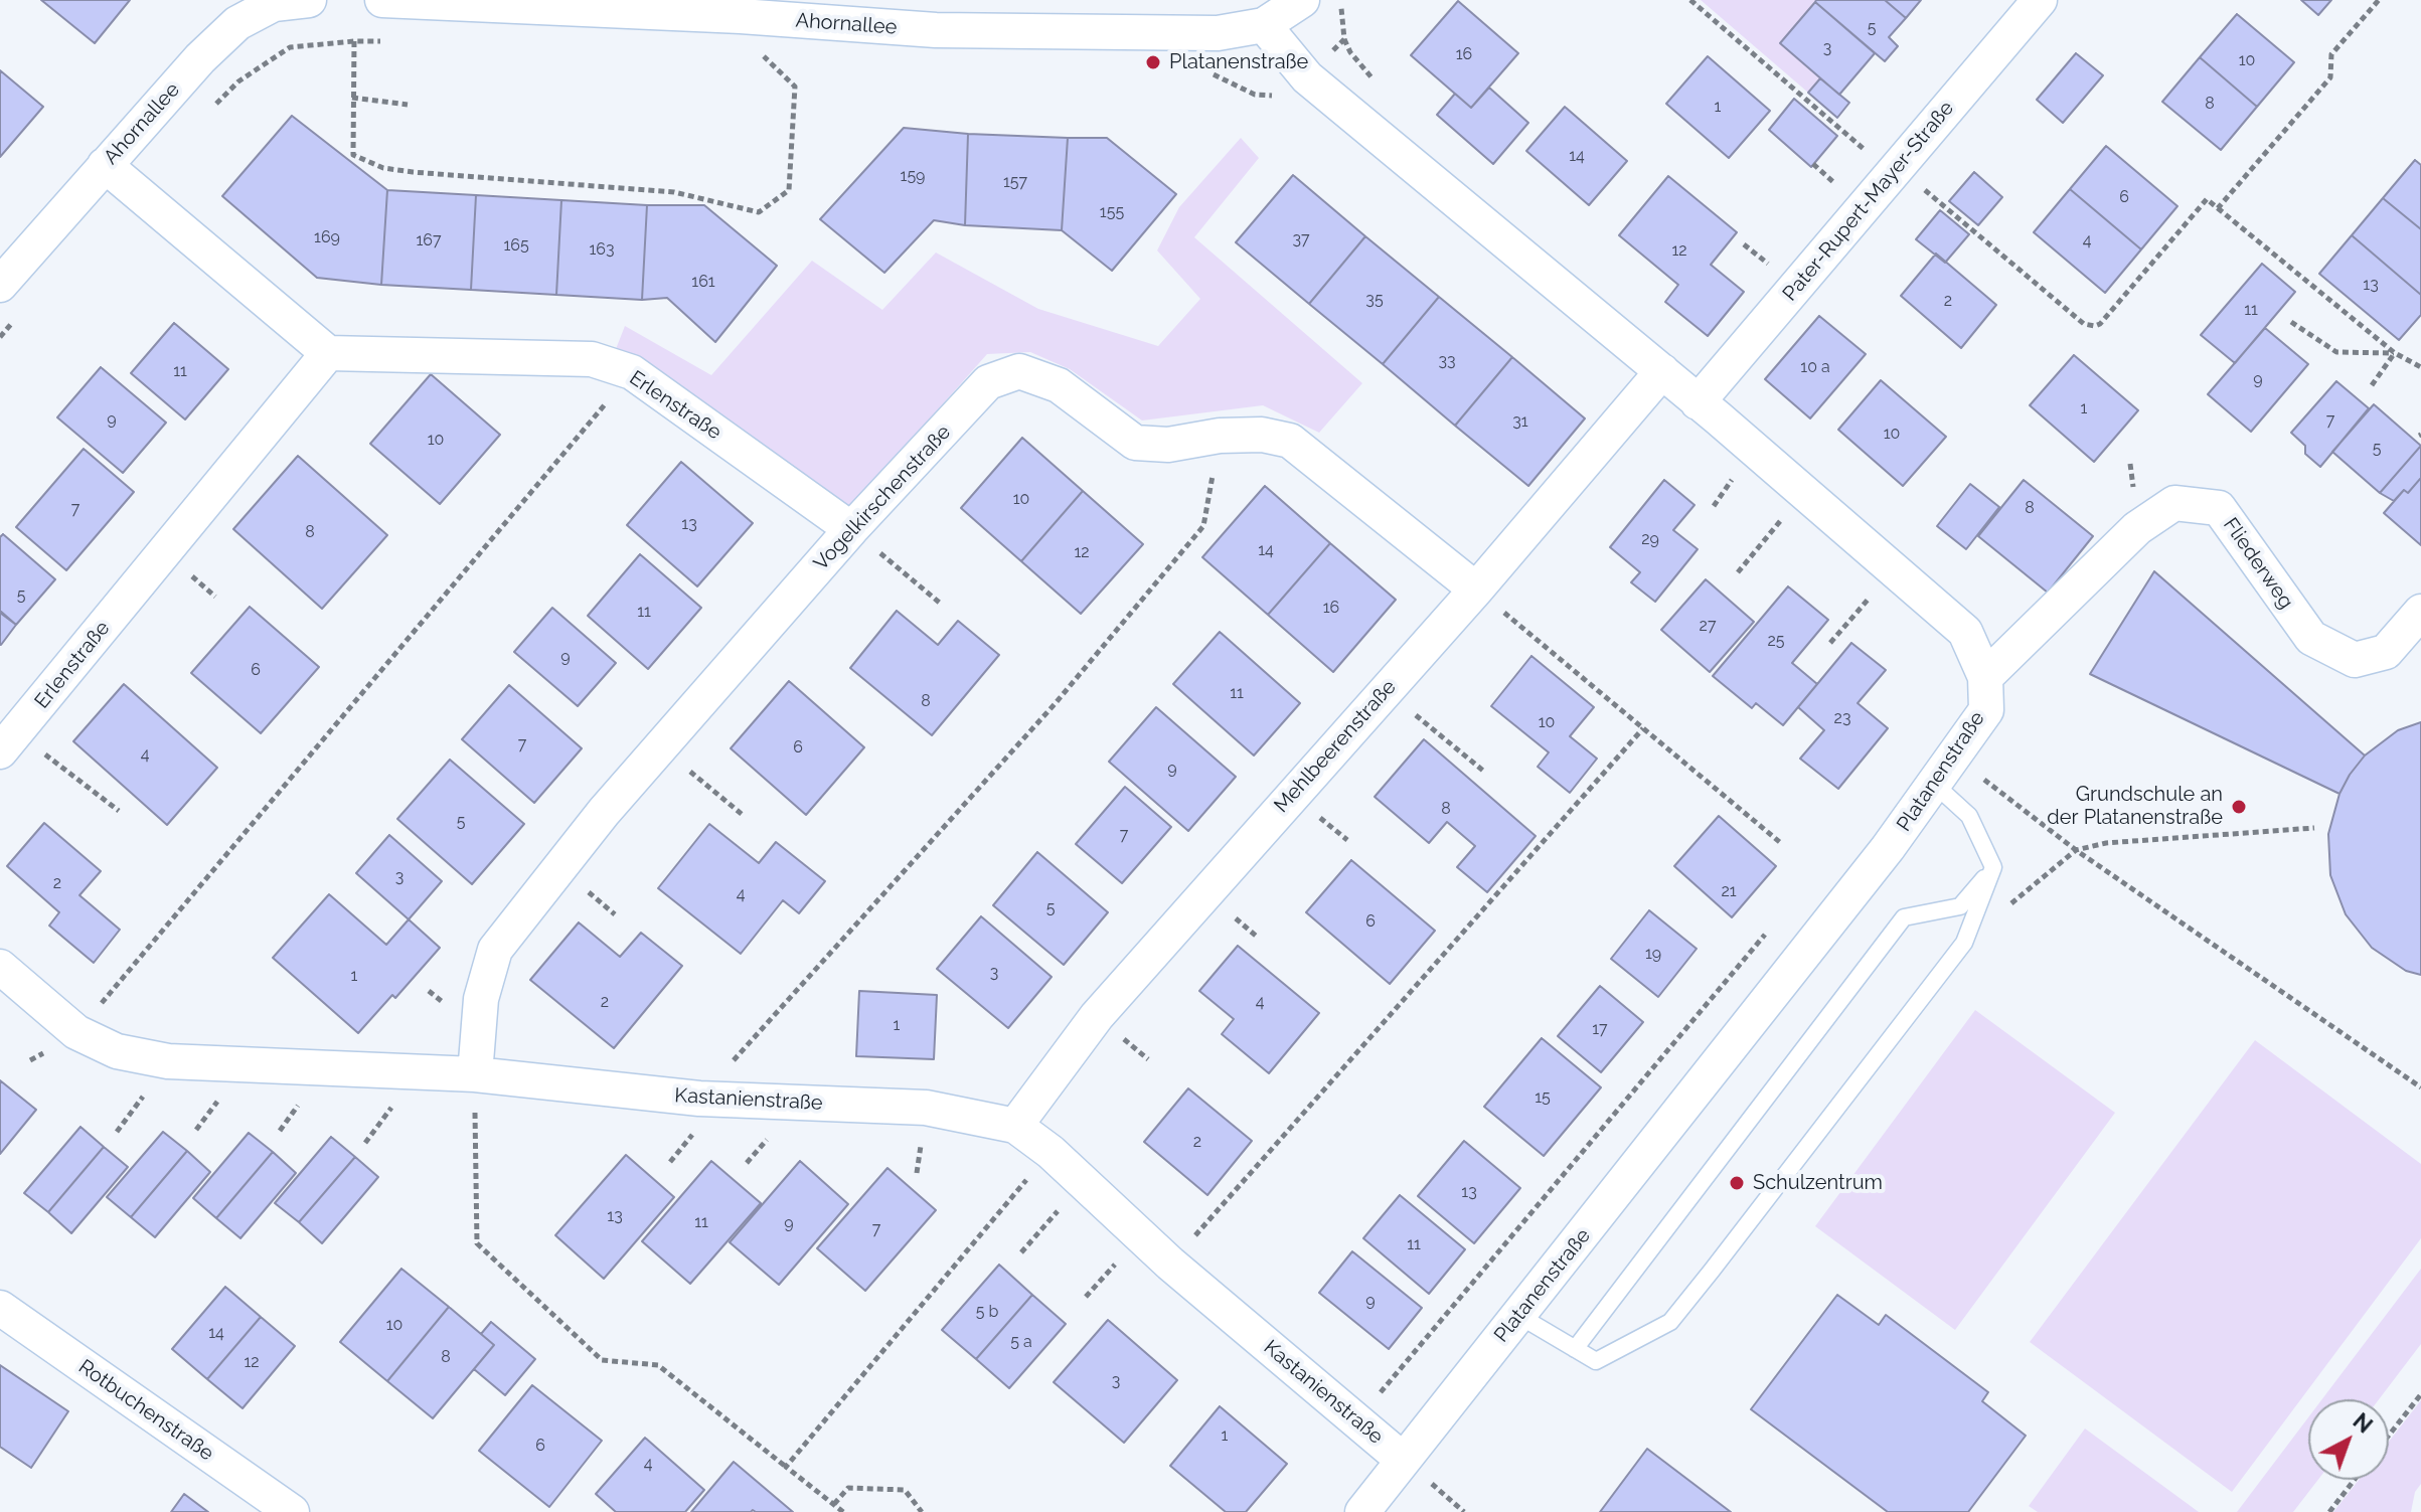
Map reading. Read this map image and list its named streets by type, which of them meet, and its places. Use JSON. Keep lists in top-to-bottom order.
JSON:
{
  "streets": {
    "street": [
      "Ahornallee",
      "Pater-Rupert-Mayer-Straße",
      "Erlenstraße",
      "Vogelkirschenstraße",
      "Fliederweg",
      "Mehlbeerenstraße",
      "Platanenstraße",
      "Kastanienstraße",
      "Rotbuchenstraße"
    ]
  },
  "crossings": [
    ["Ahornallee", "Platanenstraße"],
    ["Pater-Rupert-Mayer-Straße", "Platanenstraße"],
    ["Erlenstraße", "Vogelkirschenstraße"],
    ["Vogelkirschenstraße", "Mehlbeerenstraße"],
    ["Vogelkirschenstraße", "Kastanienstraße"],
    ["Fliederweg", "Platanenstraße"],
    ["Mehlbeerenstraße", "Platanenstraße"],
    ["Mehlbeerenstraße", "Kastanienstraße"],
    ["Platanenstraße", "Kastanienstraße"]
  ],
  "places": ["Platanenstraße", "Grundschule an der Platanenstraße", "Schulzentrum"],
  "house_numbers": [
    "5",
    "3",
    "16",
    "10",
    "8",
    "1",
    "14",
    "159",
    "157",
    "6",
    "155",
    "169",
    "37",
    "167",
    "4",
    "165",
    "163",
    "12",
    "161",
    "13",
    "35",
    "2",
    "11",
    "33",
    "10 a",
    "11",
    "9",
    "1",
    "9",
    "7",
    "31",
    "10",
    "10",
    "5",
    "10",
    "8",
    "7",
    "13",
    "8",
    "29",
    "14",
    "12",
    "5",
    "16",
    "11",
    "27",
    "25",
    "9",
    "6",
    "11",
    "8",
    "23",
    "10",
    "7",
    "6",
    "4",
    "9",
    "8",
    "5",
    "7",
    "3",
    "2",
    "21",
    "4",
    "5",
    "6",
    "19",
    "3",
    "1",
    "2",
    "4",
    "1",
    "17",
    "15",
    "2",
    "13",
    "13",
    "11",
    "9",
    "7",
    "11",
    "9",
    "5 b",
    "10",
    "14",
    "5 a",
    "8",
    "12",
    "3",
    "1",
    "6",
    "4"
  ],
  "north": "top right"
}
